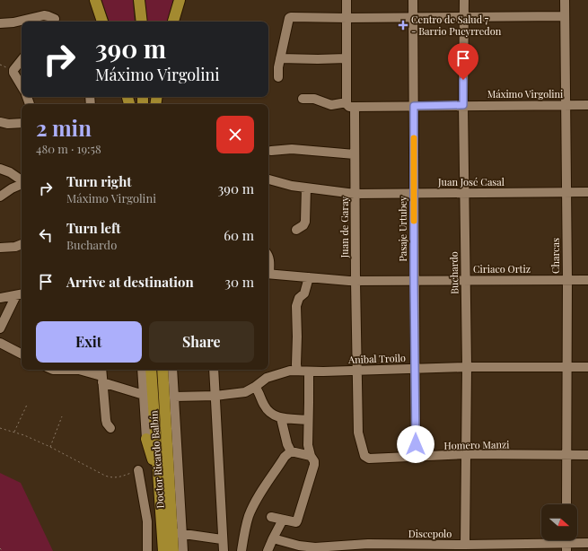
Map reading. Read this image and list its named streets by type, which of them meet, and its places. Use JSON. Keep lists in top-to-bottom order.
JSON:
{
  "streets": {
    "main road": ["Doctor Ricardo Balbín"],
    "street": [
      "Máximo Virgolini",
      "Juan José Casal",
      "Juan de Garay",
      "Pasaje Urtubey",
      "Charcas",
      "Ciriaco Ortiz",
      "Buchardo",
      "Anibal Troilo",
      "Homero Manzi",
      "Discepolo"
    ]
  },
  "crossings": [
    ["Máximo Virgolini", "Juan de Garay"],
    ["Máximo Virgolini", "Pasaje Urtubey"],
    ["Máximo Virgolini", "Charcas"],
    ["Máximo Virgolini", "Buchardo"],
    ["Juan José Casal", "Juan de Garay"],
    ["Juan José Casal", "Pasaje Urtubey"],
    ["Juan José Casal", "Charcas"],
    ["Juan José Casal", "Buchardo"],
    ["Juan de Garay", "Ciriaco Ortiz"],
    ["Juan de Garay", "Anibal Troilo"],
    ["Juan de Garay", "Homero Manzi"],
    ["Pasaje Urtubey", "Ciriaco Ortiz"],
    ["Pasaje Urtubey", "Anibal Troilo"],
    ["Pasaje Urtubey", "Homero Manzi"],
    ["Charcas", "Ciriaco Ortiz"],
    ["Charcas", "Anibal Troilo"],
    ["Charcas", "Homero Manzi"],
    ["Ciriaco Ortiz", "Buchardo"],
    ["Buchardo", "Anibal Troilo"],
    ["Buchardo", "Homero Manzi"],
    ["Buchardo", "Discepolo"]
  ],
  "places": {
    "health": ["Centro de Salud 7 - Barrio Pueyrredon"]
  },
  "north": "right",
  "page": {
    "turn": ["390 m", "Máximo Virgolini"],
    "heading": ["2 min", "480 m · 19:58"],
    "list": [
      {
        "name": "Turn right",
        "note": "Máximo Virgolini",
        "value": "390 m"
      },
      {
        "name": "Turn left",
        "note": "Buchardo",
        "value": "60 m"
      },
      {
        "name": "Arrive at destination",
        "value": "30 m"
      }
    ],
    "buttons": ["Exit", "Share"]
  }
}
